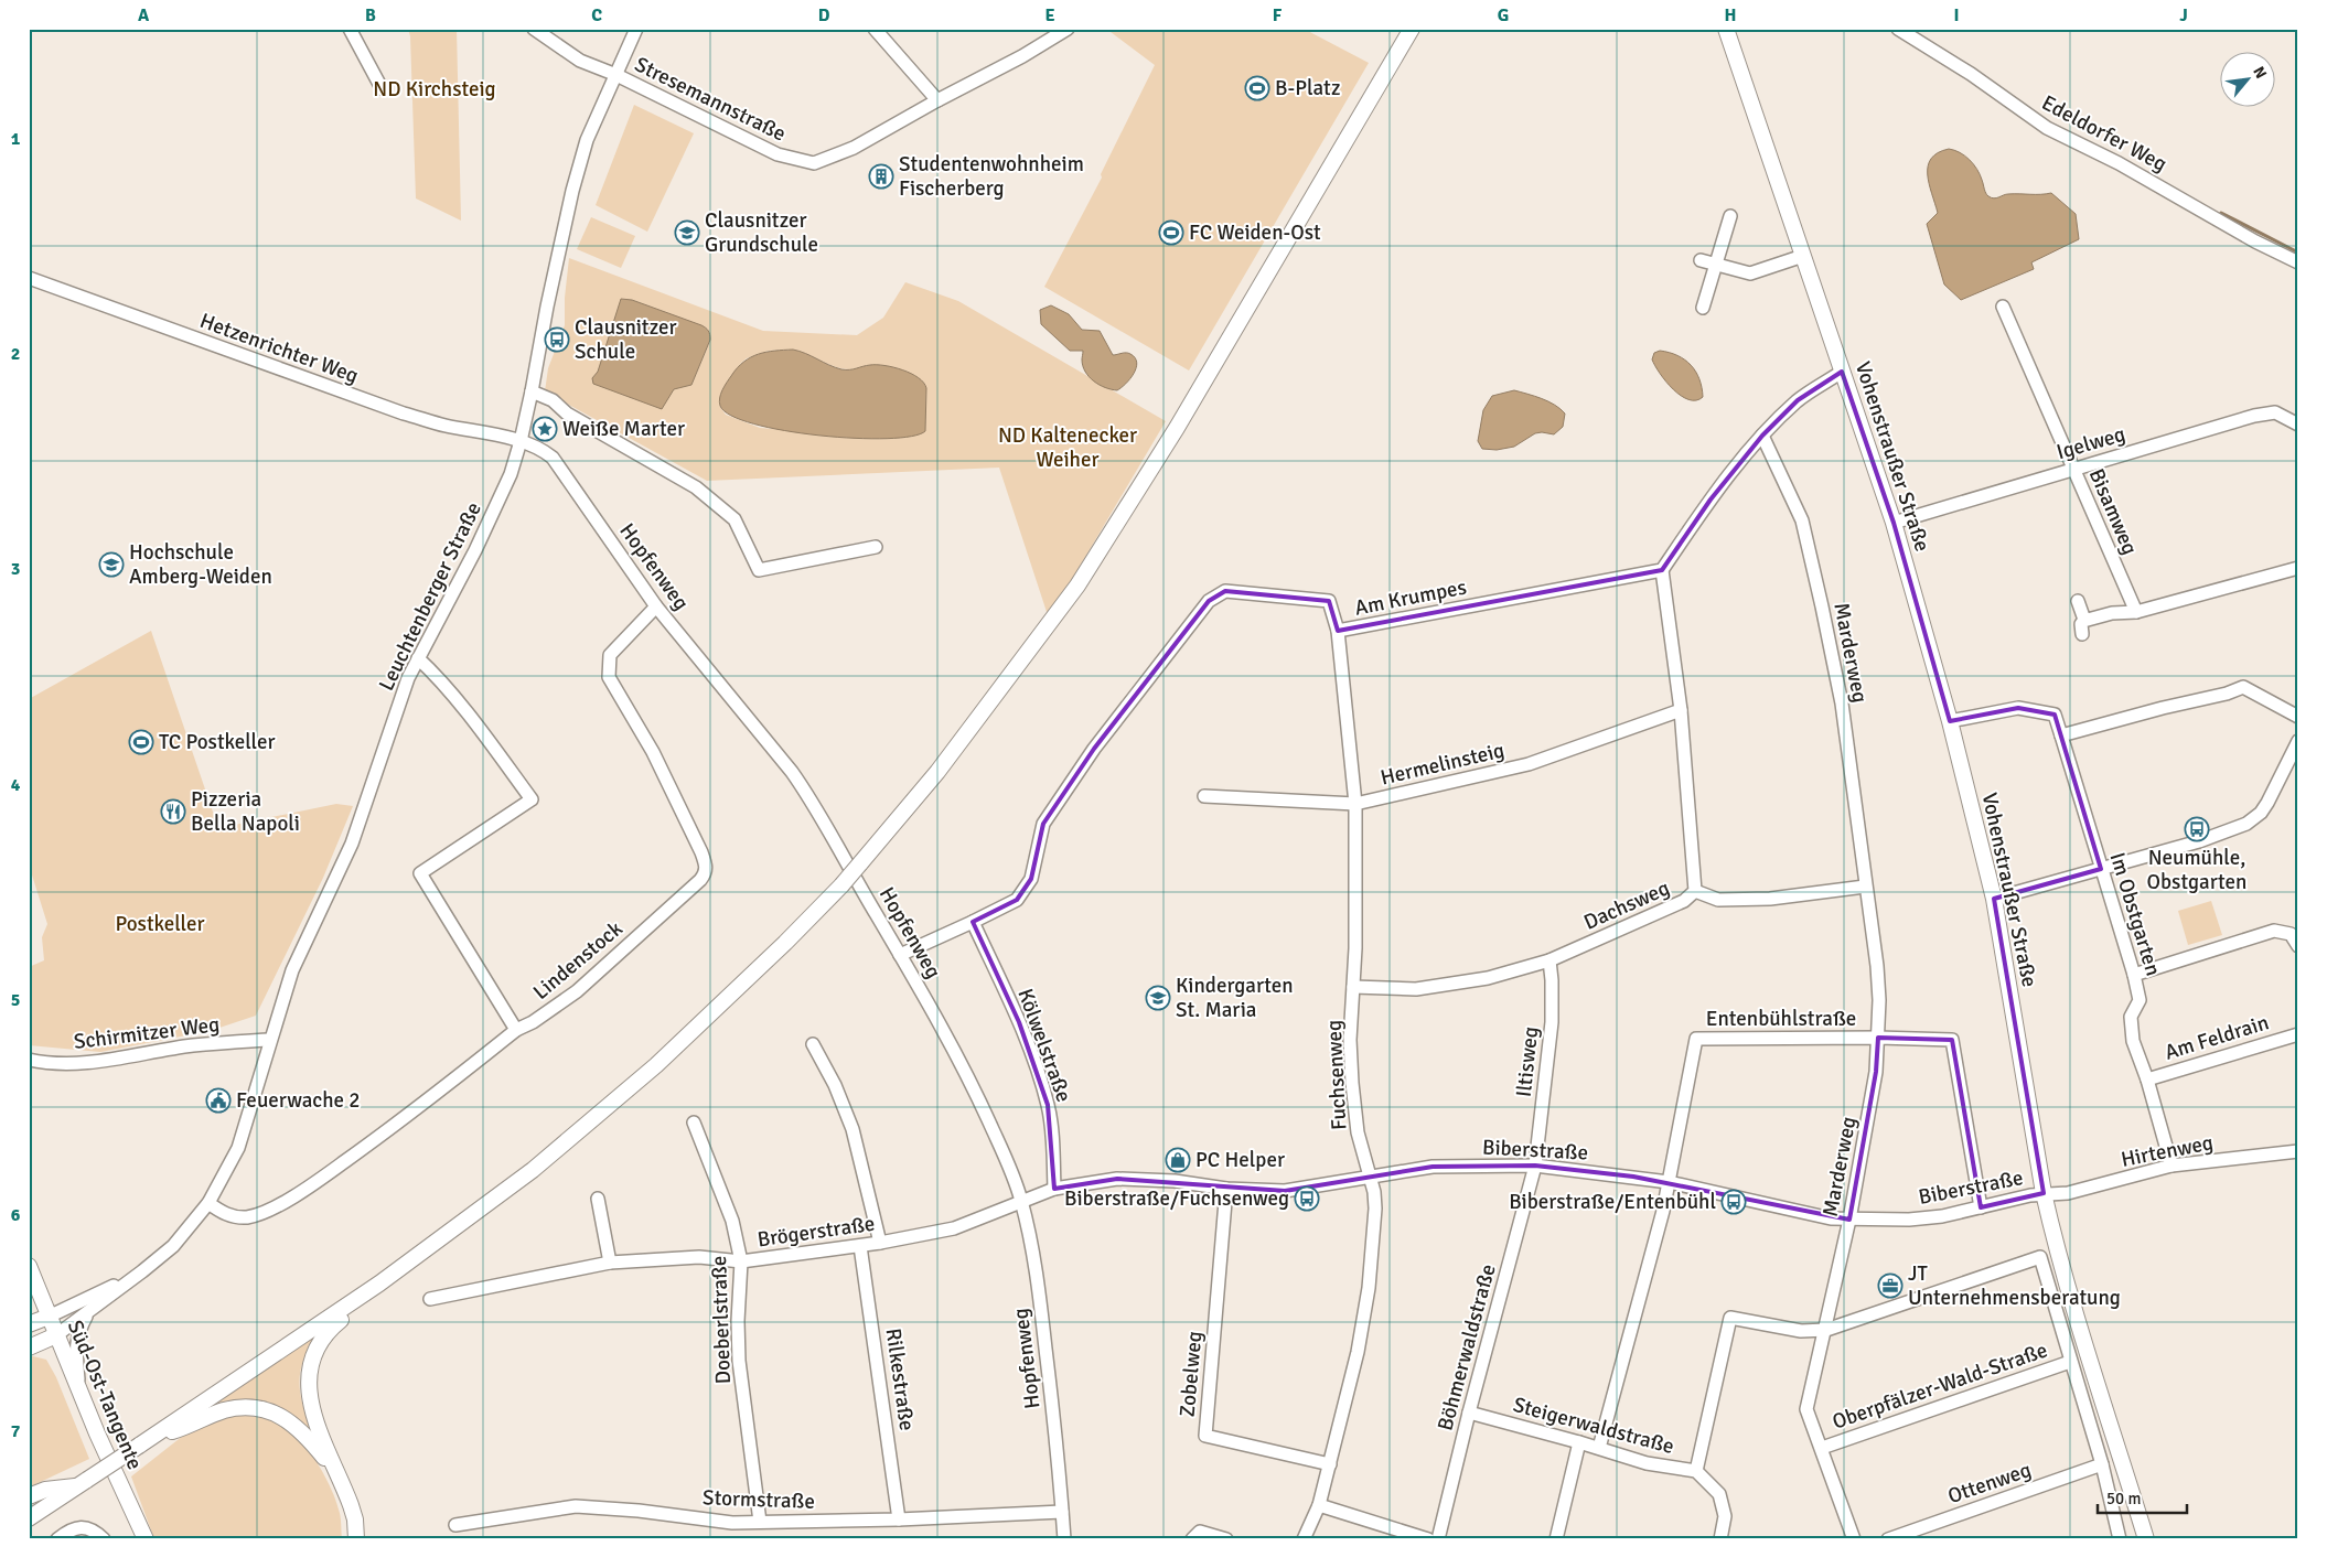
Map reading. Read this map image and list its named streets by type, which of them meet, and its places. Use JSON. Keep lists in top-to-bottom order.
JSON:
{
  "streets": {
    "main road": ["Vohenstraußer Straße", "Süd-Ost-Tangente"],
    "street": [
      "Stresemannstraße",
      "Edeldorfer Weg",
      "Hetzenrichter Weg",
      "Igelweg",
      "Bisamweg",
      "Hopfenweg",
      "Leuchtenberger Straße",
      "Am Krumpes",
      "Marderweg",
      "Hermelinsteig",
      "Dachsweg",
      "Im Obstgarten",
      "Lindenstock",
      "Entenbühlstraße",
      "Schirmitzer Weg",
      "Am Feldrain",
      "Kölwelstraße",
      "Iltisweg",
      "Fuchsenweg",
      "Biberstraße",
      "Hirtenweg",
      "Brögerstraße",
      "Doeberlstraße",
      "Böhmerwaldstraße",
      "Zobelweg",
      "Rilkestraße",
      "Oberpfälzer-Wald-Straße",
      "Steigerwaldstraße",
      "Ottenweg",
      "Stormstraße"
    ]
  },
  "crossings": [
    ["Stresemannstraße", "Leuchtenberger Straße"],
    ["Hetzenrichter Weg", "Hopfenweg"],
    ["Hetzenrichter Weg", "Leuchtenberger Straße"],
    ["Igelweg", "Vohenstraußer Straße"],
    ["Igelweg", "Bisamweg"],
    ["Vohenstraußer Straße", "Im Obstgarten"],
    ["Vohenstraußer Straße", "Biberstraße"],
    ["Vohenstraußer Straße", "Hirtenweg"],
    ["Hopfenweg", "Leuchtenberger Straße"],
    ["Hopfenweg", "Am Krumpes"],
    ["Hopfenweg", "Lindenstock"],
    ["Hopfenweg", "Biberstraße"],
    ["Hopfenweg", "Brögerstraße"],
    ["Hopfenweg", "Stormstraße"],
    ["Leuchtenberger Straße", "Lindenstock"],
    ["Leuchtenberger Straße", "Schirmitzer Weg"],
    ["Leuchtenberger Straße", "Süd-Ost-Tangente"],
    ["Am Krumpes", "Dachsweg"],
    ["Am Krumpes", "Kölwelstraße"],
    ["Am Krumpes", "Fuchsenweg"],
    ["Marderweg", "Entenbühlstraße"],
    ["Marderweg", "Biberstraße"],
    ["Marderweg", "Oberpfälzer-Wald-Straße"],
    ["Hermelinsteig", "Dachsweg"],
    ["Hermelinsteig", "Fuchsenweg"],
    ["Dachsweg", "Iltisweg"],
    ["Dachsweg", "Fuchsenweg"],
    ["Im Obstgarten", "Am Feldrain"],
    ["Im Obstgarten", "Hirtenweg"],
    ["Entenbühlstraße", "Biberstraße"],
    ["Entenbühlstraße", "Steigerwaldstraße"],
    ["Kölwelstraße", "Biberstraße"],
    ["Iltisweg", "Biberstraße"],
    ["Iltisweg", "Böhmerwaldstraße"],
    ["Fuchsenweg", "Biberstraße"],
    ["Fuchsenweg", "Zobelweg"],
    ["Biberstraße", "Hirtenweg"],
    ["Biberstraße", "Brögerstraße"],
    ["Biberstraße", "Böhmerwaldstraße"],
    ["Biberstraße", "Zobelweg"],
    ["Brögerstraße", "Doeberlstraße"],
    ["Brögerstraße", "Rilkestraße"],
    ["Doeberlstraße", "Stormstraße"],
    ["Böhmerwaldstraße", "Steigerwaldstraße"],
    ["Rilkestraße", "Stormstraße"]
  ],
  "parks": ["ND Kirchsteig", "ND Kaltenecker Weiher", "Postkeller"],
  "places": {
    "sports": ["B-Platz", "FC Weiden-Ost", "TC Postkeller"],
    "building": ["Studentenwohnheim Fischerberg"],
    "school or university": ["Clausnitzer Grundschule", "Hochschule Amberg-Weiden", "Kindergarten St. Maria"],
    "bus stop": [
      "Clausnitzer Schule",
      "Neumühle, Obstgarten",
      "Biberstraße/Fuchsenweg",
      "Biberstraße/Entenbühl"
    ],
    "place": ["Weiße Marter"],
    "restaurant": ["Pizzeria Bella Napoli"],
    "public building": ["Feuerwache 2"],
    "shop": ["PC Helper"],
    "office": ["JT Unternehmensberatung"]
  },
  "scale_bar": "50 m",
  "north": "top right",
  "grid": {
    "columns": [
      "A",
      "B",
      "C",
      "D",
      "E",
      "F",
      "G",
      "H",
      "I",
      "J"
    ],
    "rows": [
      "1",
      "2",
      "3",
      "4",
      "5",
      "6",
      "7"
    ]
  }
}
